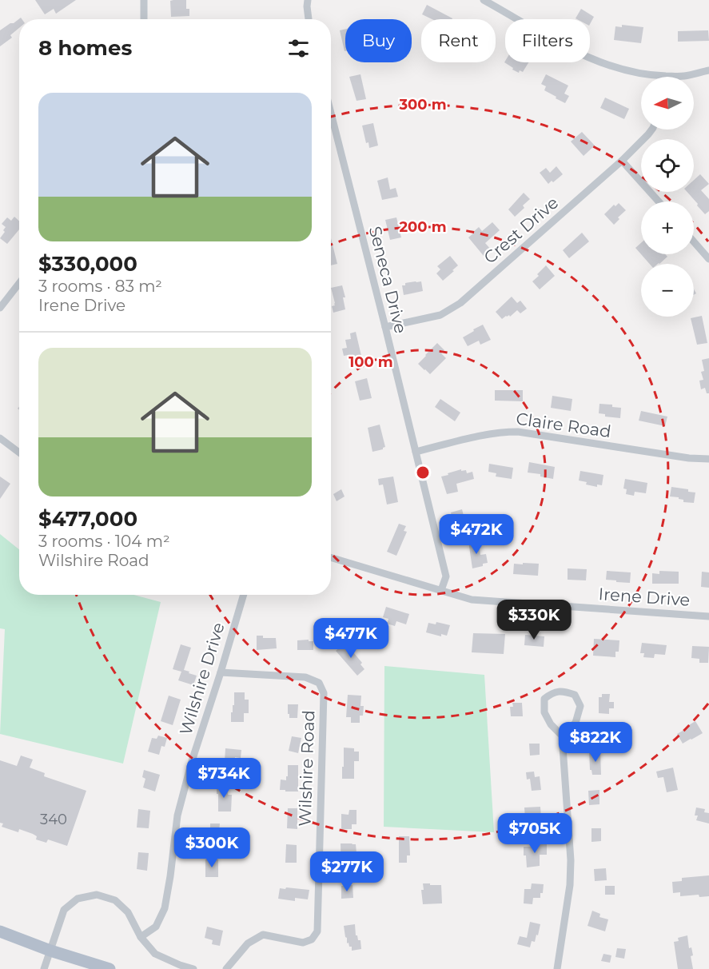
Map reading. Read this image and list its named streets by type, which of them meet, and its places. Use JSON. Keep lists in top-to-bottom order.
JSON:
{
  "streets": {
    "street": [
      "Crest Drive",
      "Seneca Drive",
      "Claire Road",
      "Irene Drive",
      "Wilshire Drive",
      "Wilshire Road"
    ]
  },
  "crossings": [
    ["Crest Drive", "Seneca Drive"],
    ["Seneca Drive", "Claire Road"],
    ["Seneca Drive", "Irene Drive"],
    ["Wilshire Drive", "Wilshire Road"]
  ],
  "house_numbers": ["340"],
  "north": "left",
  "page": {
    "chip": ["Buy", "Rent", "Filters"],
    "heading": "8 homes",
    "map_buttons": ["+", "−"],
    "list": [
      {
        "name": "$330,000",
        "note": "3 rooms · 83 m² · Irene Drive"
      },
      {
        "name": "$477,000",
        "note": "3 rooms · 104 m² · Wilshire Road"
      }
    ],
    "price": [
      "$472K",
      "$330K",
      "$477K",
      "$822K",
      "$734K",
      "$705K",
      "$300K",
      "$277K"
    ]
  },
  "rings": ["300 m", "200 m", "100 m"]
}
